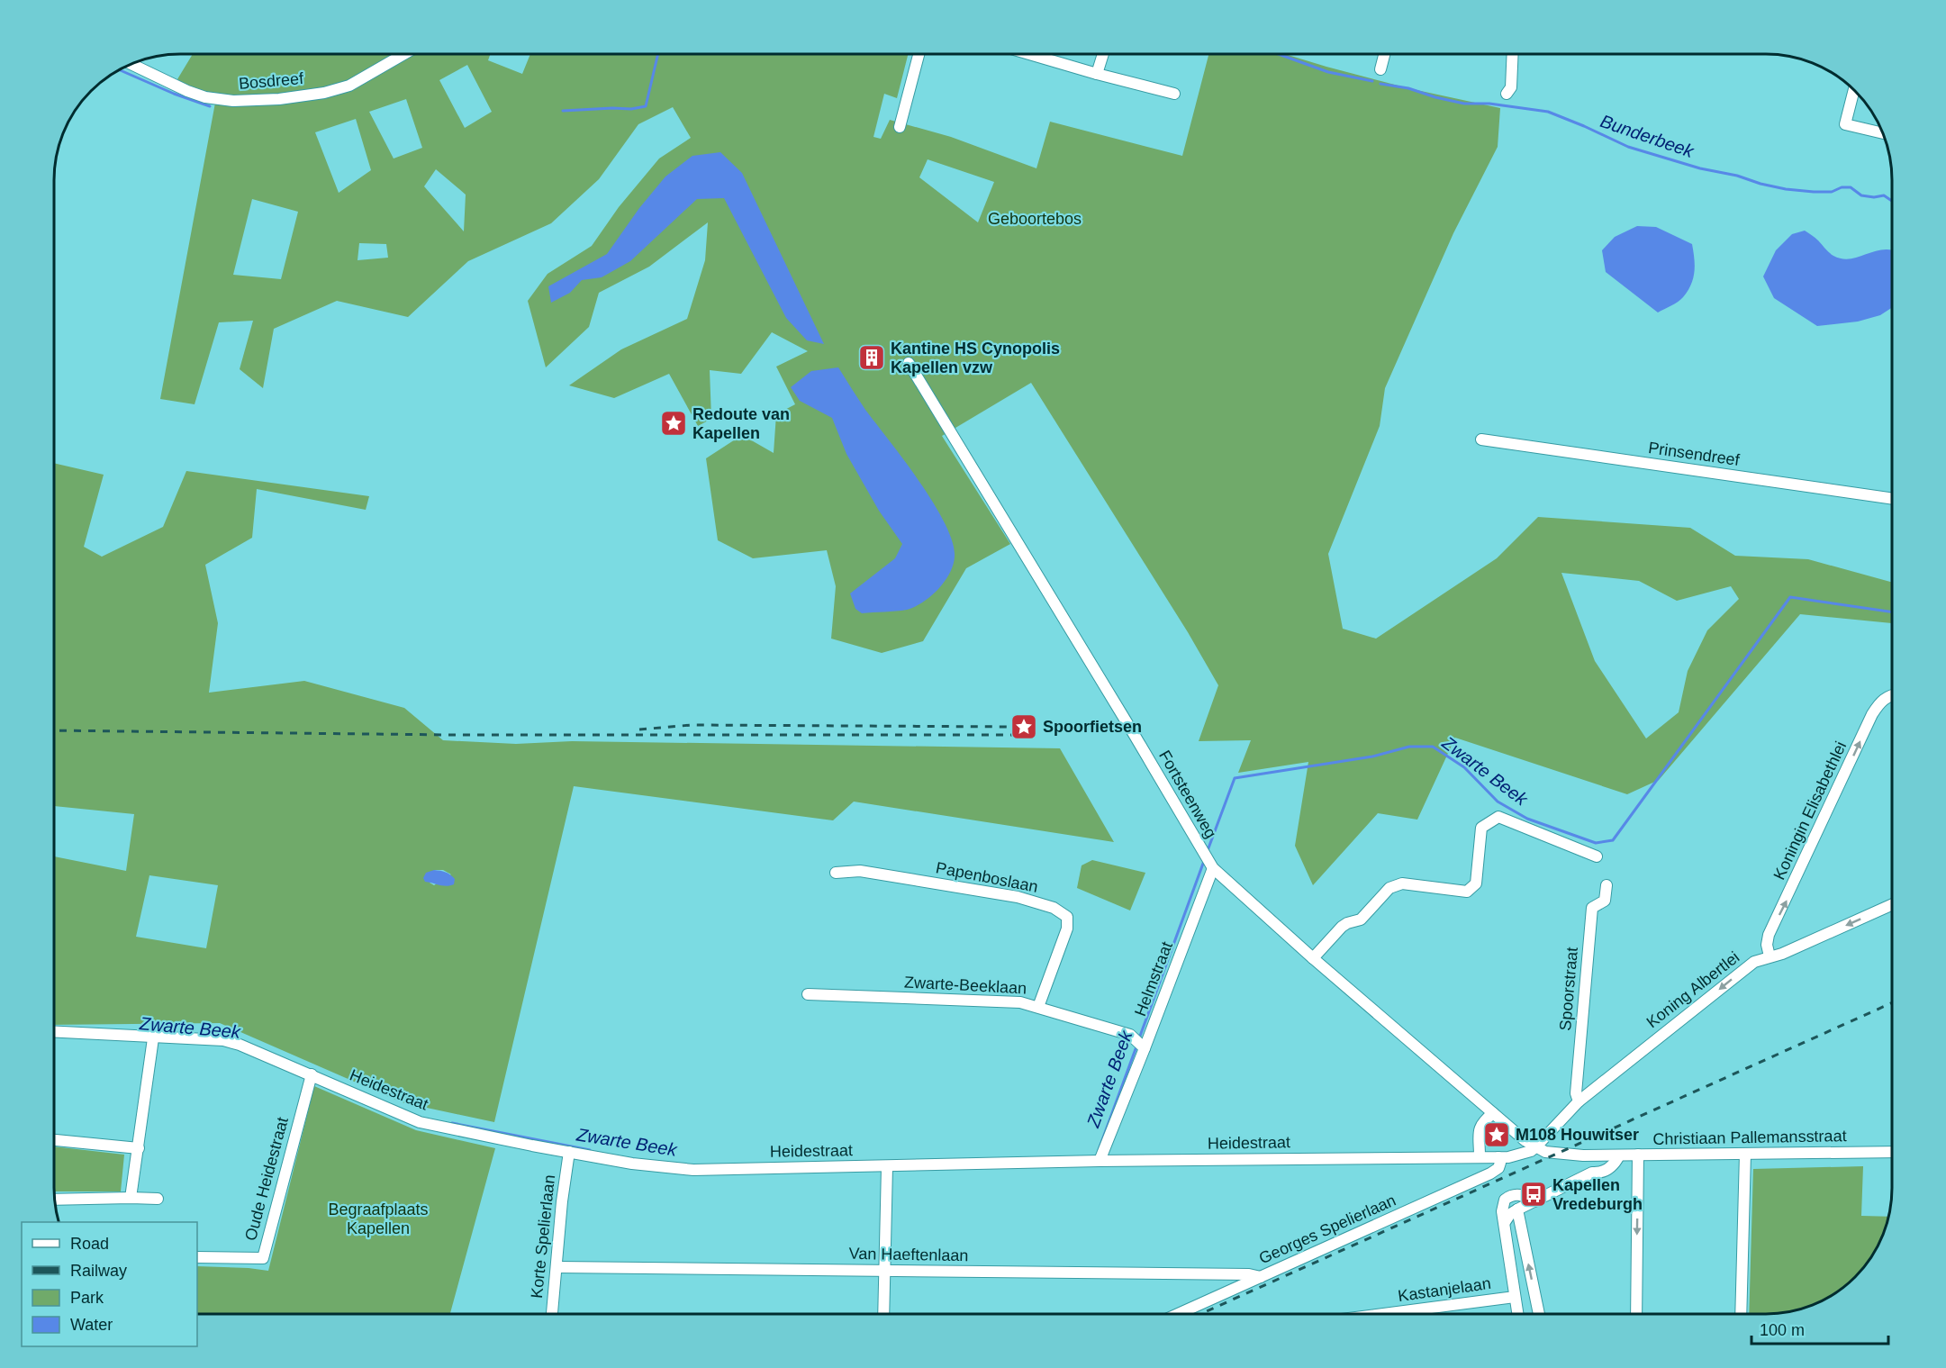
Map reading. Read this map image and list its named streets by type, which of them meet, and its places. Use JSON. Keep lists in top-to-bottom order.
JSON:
{
  "streets": {
    "street": [
      "Bosdreef",
      "Prinsendreef",
      "Fortsteenweg",
      "Koningin Elisabethlei",
      "Papenboslaan",
      "Helmstraat",
      "Zwarte-Beeklaan",
      "Spoorstraat",
      "Koning Albertlei",
      "Heidestraat",
      "Christiaan Pallemansstraat",
      "Oude Heidestraat",
      "Georges Spelierlaan",
      "Korte Spelierlaan",
      "Van Haeftenlaan",
      "Kastanjelaan"
    ]
  },
  "crossings": [
    ["Fortsteenweg", "Helmstraat"],
    ["Fortsteenweg", "Heidestraat"],
    ["Fortsteenweg", "Christiaan Pallemansstraat"],
    ["Koningin Elisabethlei", "Koning Albertlei"],
    ["Papenboslaan", "Zwarte-Beeklaan"],
    ["Helmstraat", "Zwarte-Beeklaan"],
    ["Helmstraat", "Heidestraat"],
    ["Spoorstraat", "Koning Albertlei"],
    ["Spoorstraat", "Heidestraat"],
    ["Koning Albertlei", "Heidestraat"],
    ["Heidestraat", "Christiaan Pallemansstraat"],
    ["Heidestraat", "Oude Heidestraat"],
    ["Heidestraat", "Georges Spelierlaan"],
    ["Heidestraat", "Korte Spelierlaan"],
    ["Georges Spelierlaan", "Van Haeftenlaan"],
    ["Korte Spelierlaan", "Van Haeftenlaan"]
  ],
  "one_way": ["Koningin Elisabethlei", "Koning Albertlei"],
  "water": ["Bunderbeek", "Zwarte Beek"],
  "parks": ["Geboortebos", "Begraafplaats Kapellen"],
  "places": {
    "building": ["Kantine HS Cynopolis Kapellen vzw"],
    "place": ["Redoute van Kapellen", "Spoorfietsen", "M108 Houwitser"],
    "bus stop": ["Kapellen Vredeburgh"]
  },
  "legend": [
    "Road",
    "Railway",
    "Park",
    "Water"
  ],
  "scale_bar": "100 m"
}
